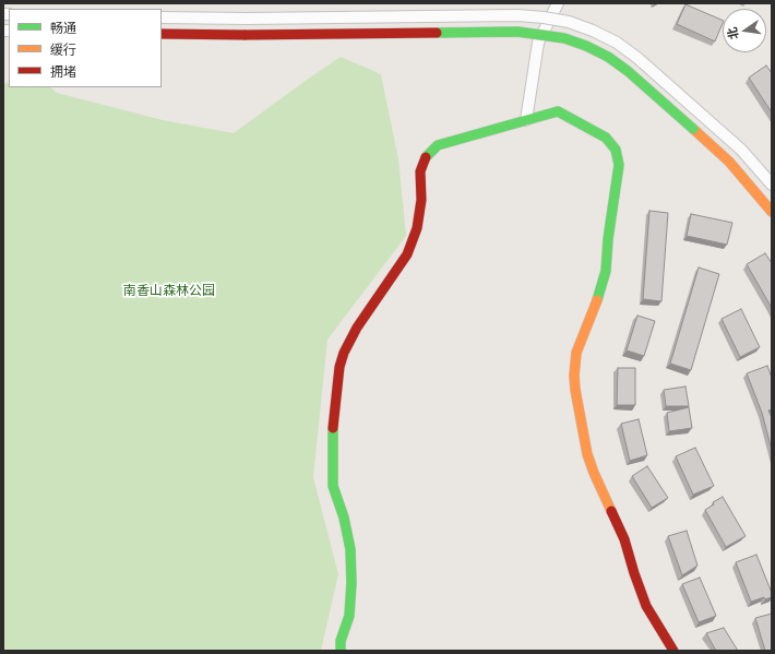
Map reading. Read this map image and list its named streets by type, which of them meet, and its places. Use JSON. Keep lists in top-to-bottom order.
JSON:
{
  "parks": ["南香山森林公园"],
  "legend": ["畅通", "缓行", "拥堵"],
  "north": "left"
}
